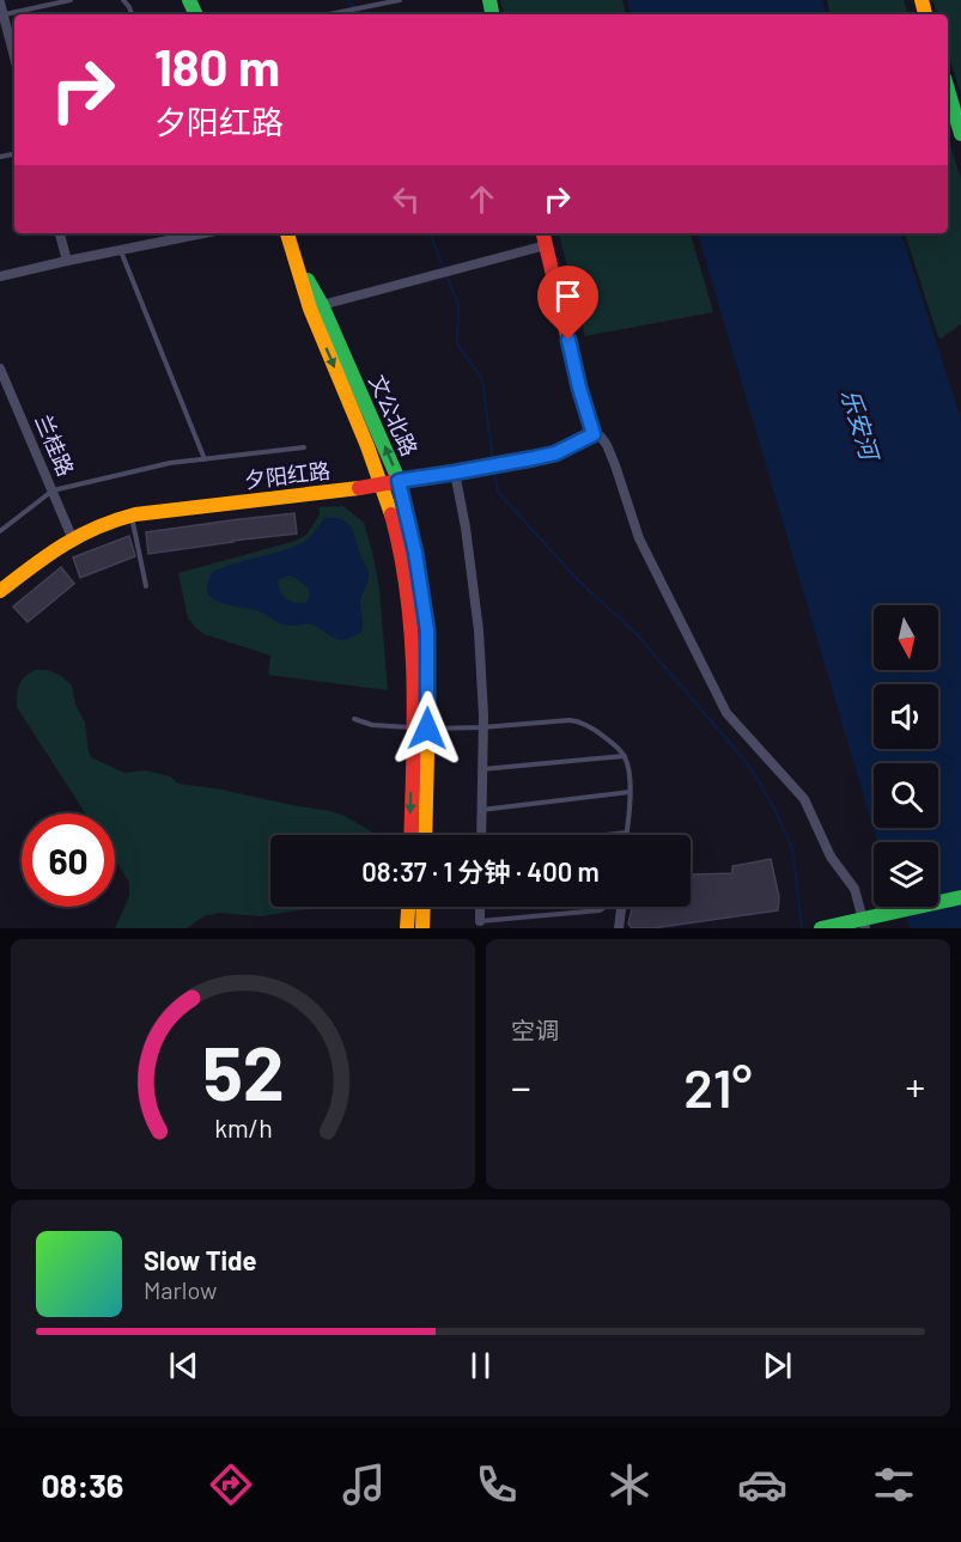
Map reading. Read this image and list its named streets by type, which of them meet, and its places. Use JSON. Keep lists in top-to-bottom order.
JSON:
{
  "streets": {
    "main road": ["文公北路", "夕阳红路"],
    "street": ["兰桂路"]
  },
  "crossings": [
    ["文公北路", "夕阳红路"],
    ["兰桂路", "夕阳红路"]
  ],
  "water": ["乐安河"],
  "north": "bottom",
  "page": {
    "turn": ["180 m", "夕阳红路"],
    "limit": "60",
    "trip": "08:37 · 1 分钟 · 400 m",
    "tile": "空调",
    "heat": ["−", "21°", "+"],
    "song": ["Slow Tide", "Marlow"],
    "tabs": "08:36",
    "gauge": ["52", "km/h"]
  }
}
